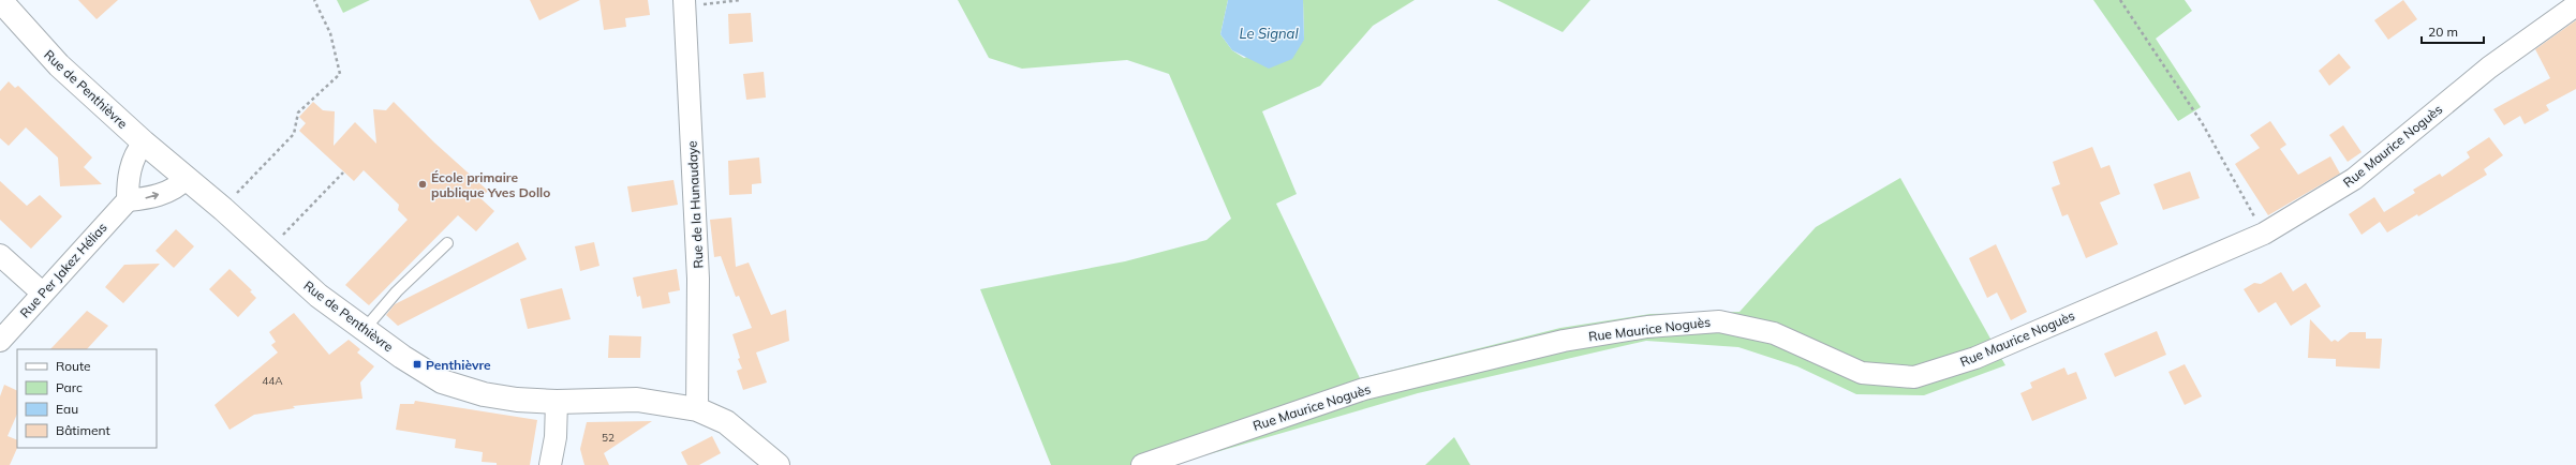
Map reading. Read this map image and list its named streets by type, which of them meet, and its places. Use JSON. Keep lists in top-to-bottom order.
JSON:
{
  "streets": {
    "street": [
      "Rue de Penthièvre",
      "Rue Maurice Noguès",
      "Rue de la Hunaudaye",
      "Rue Per Jakez Hélias"
    ]
  },
  "crossings": [
    ["Rue de Penthièvre", "Rue de la Hunaudaye"]
  ],
  "water": ["Le Signal"],
  "places": {
    "other": ["École primaire publique Yves Dollo"],
    "transit": ["Penthièvre"]
  },
  "house_numbers": ["44A", "52"],
  "legend": [
    "Route",
    "Parc",
    "Eau",
    "Bâtiment"
  ],
  "scale_bar": "20 m"
}
